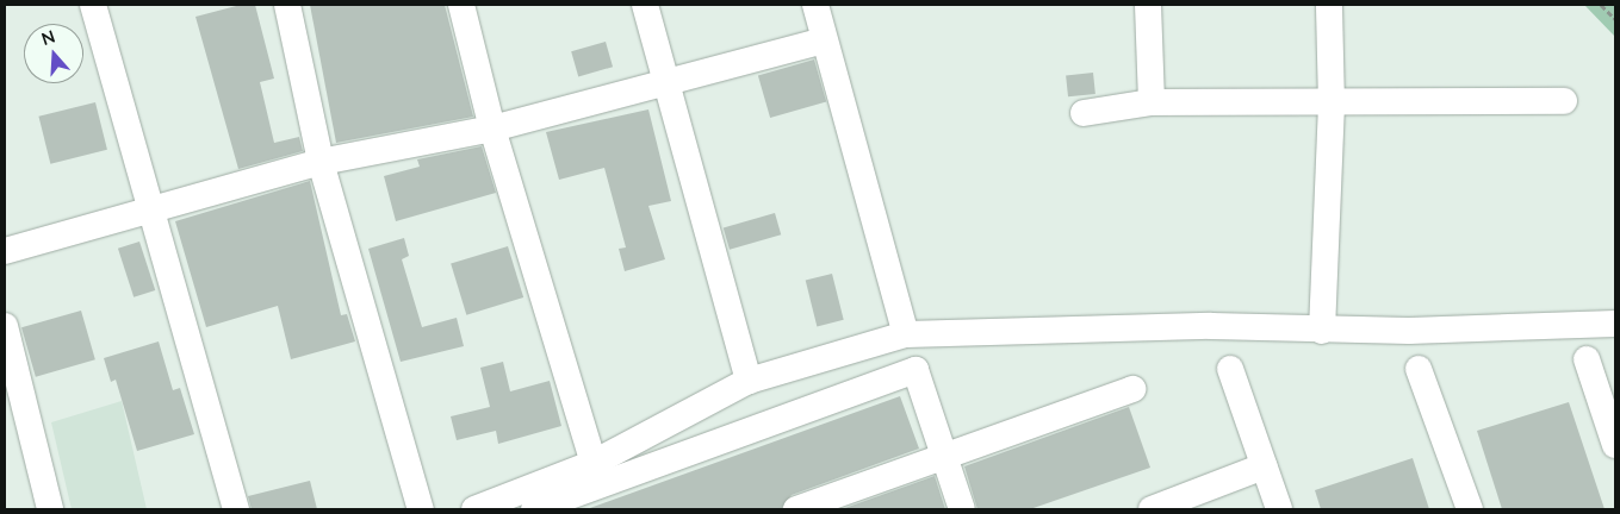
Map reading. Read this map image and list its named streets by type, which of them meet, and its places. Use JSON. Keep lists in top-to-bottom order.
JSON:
{
  "north": "top"
}
